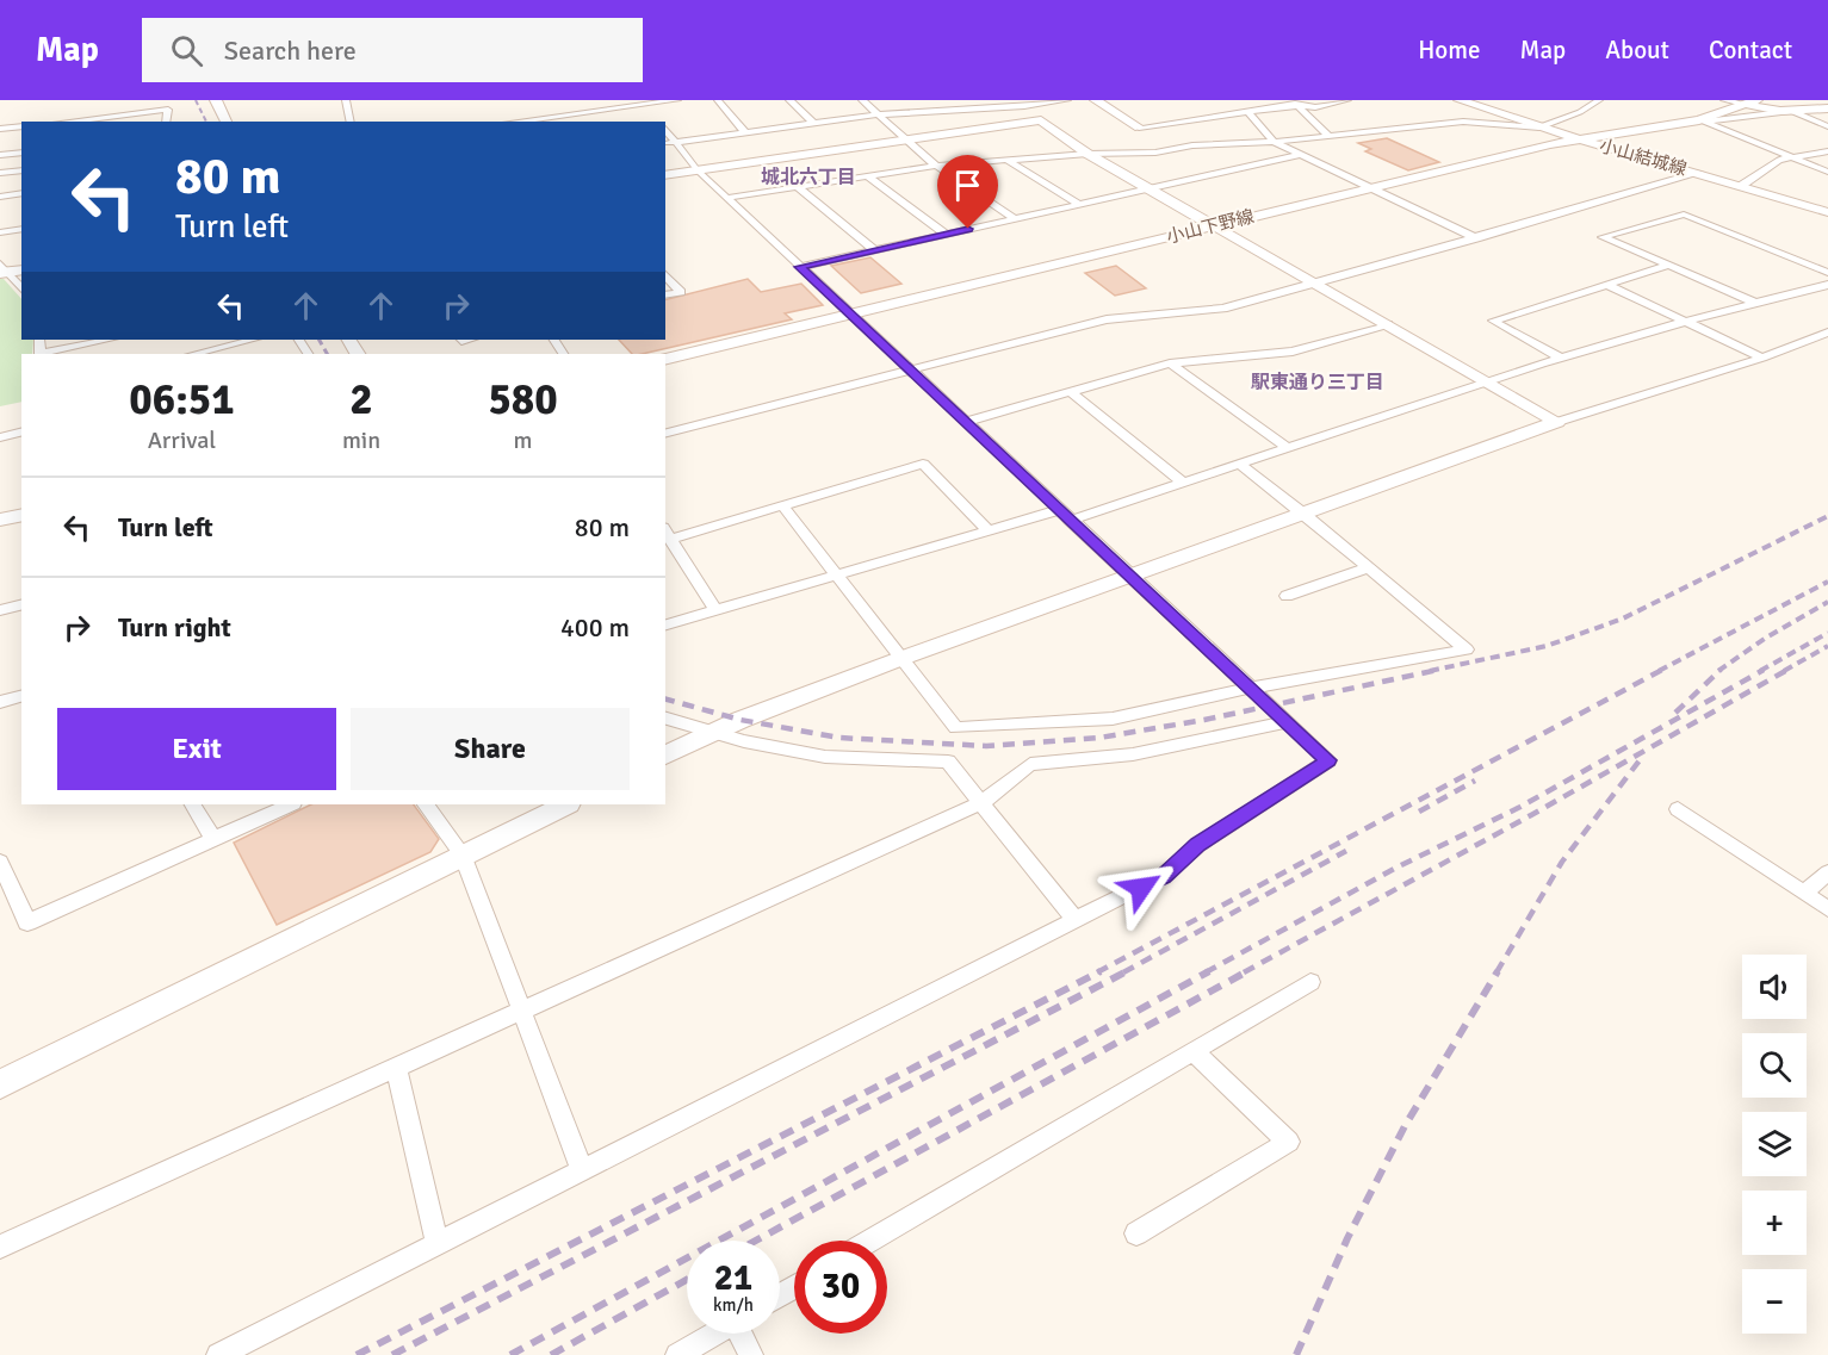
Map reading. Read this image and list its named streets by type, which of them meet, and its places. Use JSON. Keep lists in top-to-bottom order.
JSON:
{
  "streets": {
    "street": ["小山結城線", "小山下野線"]
  },
  "crossings": [
    ["小山結城線", "小山下野線"]
  ],
  "districts": ["城北六丁目", "駅東通り三丁目"],
  "page": {
    "header": "Map",
    "search": "Search here",
    "nav": [
      "Home",
      "Map",
      "About",
      "Contact"
    ],
    "turn": ["80 m", "Turn left"],
    "eta": [
      "06:51",
      "Arrival",
      "2",
      "min",
      "580",
      "m"
    ],
    "list": [
      {
        "name": "Turn left",
        "value": "80 m"
      },
      {
        "name": "Turn right",
        "value": "400 m"
      }
    ],
    "buttons": ["Exit", "Share"],
    "map_buttons": ["+", "−"],
    "speed": "21 km/h",
    "limit": "30"
  }
}
